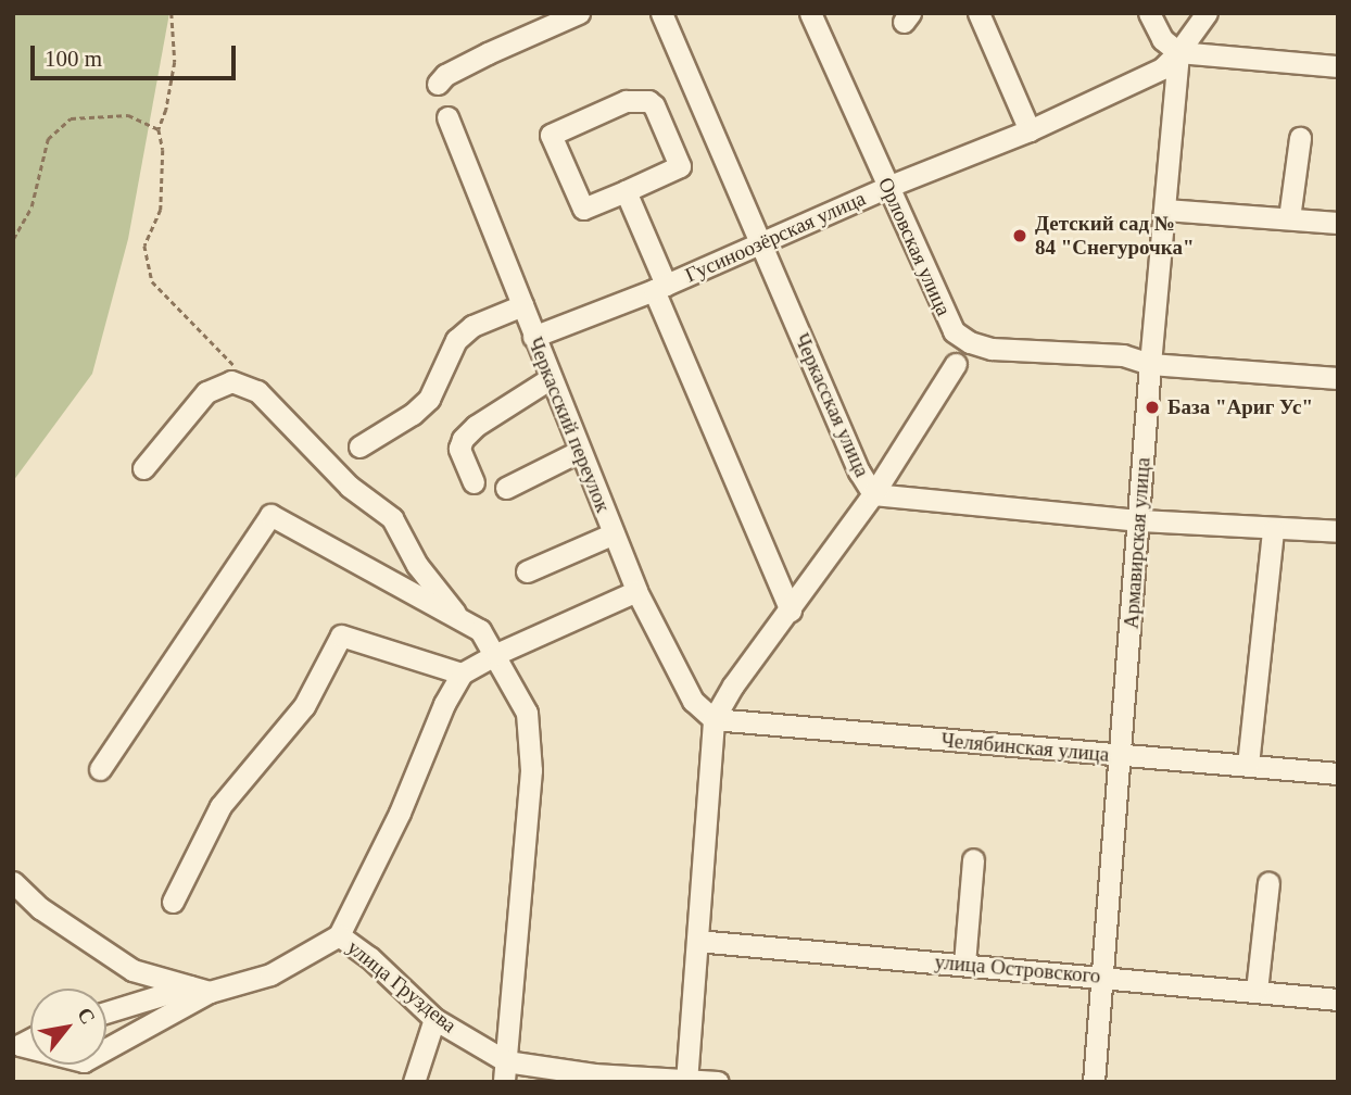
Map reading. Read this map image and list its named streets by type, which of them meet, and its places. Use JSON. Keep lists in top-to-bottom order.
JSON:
{
  "streets": {
    "street": [
      "Гусиноозёрская улица",
      "Орловская улица",
      "Черкасская улица",
      "Черкасский переулок",
      "Армавирская улица",
      "Челябинская улица",
      "улица Островского",
      "улица Груздева"
    ]
  },
  "crossings": [
    ["Гусиноозёрская улица", "Орловская улица"],
    ["Гусиноозёрская улица", "Черкасская улица"],
    ["Гусиноозёрская улица", "Черкасский переулок"],
    ["Гусиноозёрская улица", "Армавирская улица"],
    ["Орловская улица", "Армавирская улица"],
    ["Черкасская улица", "Армавирская улица"],
    ["Черкасский переулок", "Челябинская улица"],
    ["Армавирская улица", "Челябинская улица"],
    ["Армавирская улица", "улица Островского"]
  ],
  "places": ["Детский сад № 84 \"Снегурочка\"", "База \"Ариг Ус\""],
  "scale_bar": "100 m",
  "north": "top right"
}
